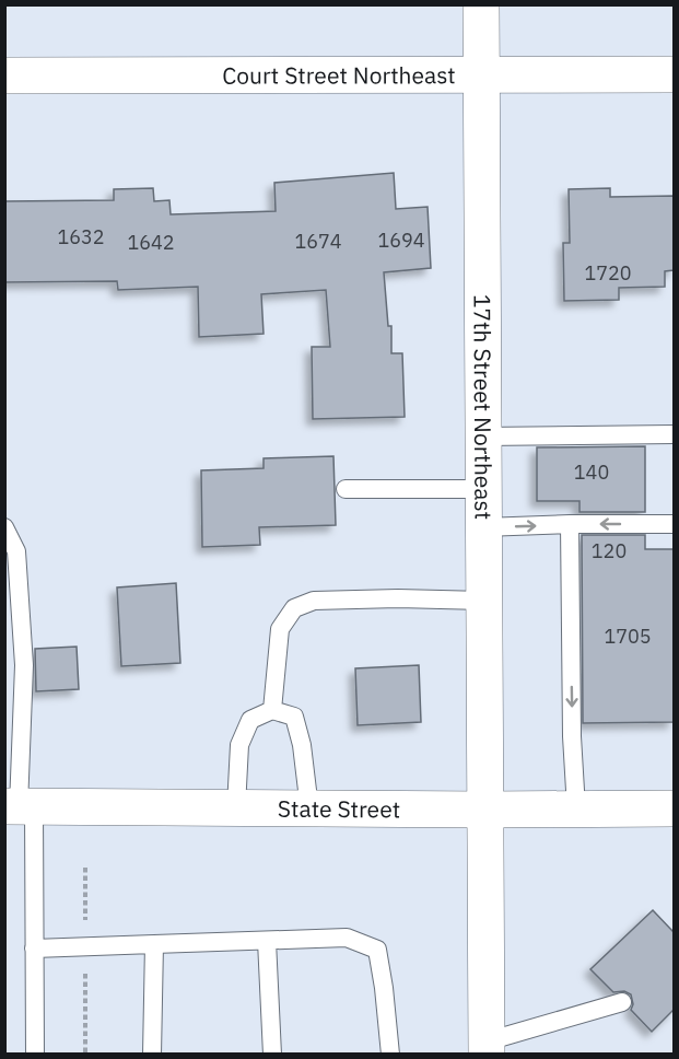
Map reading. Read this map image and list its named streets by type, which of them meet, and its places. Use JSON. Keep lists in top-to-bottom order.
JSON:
{
  "streets": {
    "main road": ["Court Street Northeast", "17th Street Northeast", "State Street"]
  },
  "crossings": [
    ["Court Street Northeast", "17th Street Northeast"],
    ["17th Street Northeast", "State Street"]
  ],
  "house_numbers": [
    "1632",
    "1694",
    "1674",
    "1642",
    "1720",
    "140",
    "120",
    "1705"
  ]
}
